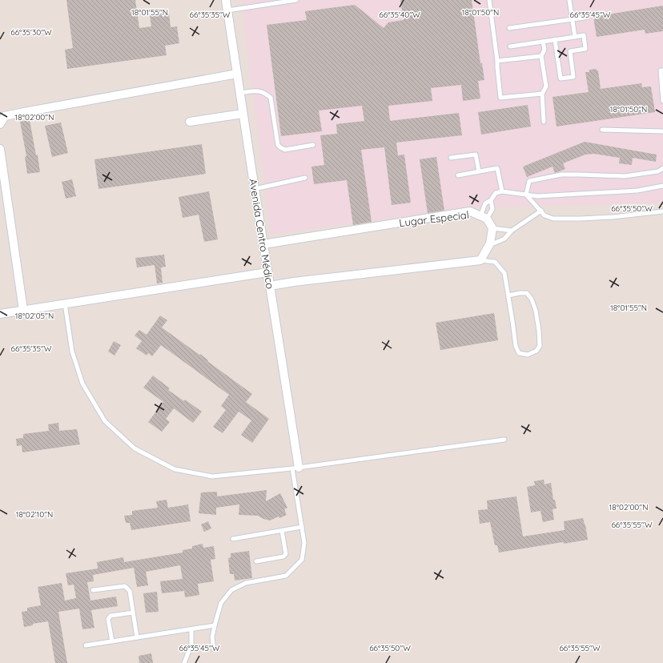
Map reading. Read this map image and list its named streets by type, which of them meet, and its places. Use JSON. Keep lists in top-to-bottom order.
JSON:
{
  "streets": {
    "street": ["Lugar Especial", "Avenida Centro Médico"]
  },
  "crossings": [
    ["Lugar Especial", "Avenida Centro Médico"]
  ],
  "coordinates": [
    "18°01'55\"N",
    "18°01'50\"N",
    "66°35'35\"W",
    "66°35'40\"W",
    "66°35'45\"W",
    "66°35'30\"W",
    "18°02'00\"N",
    "66°35'50\"W",
    "18°02'05\"N",
    "18°02'10\"N",
    "66°35'55\"W"
  ]
}
